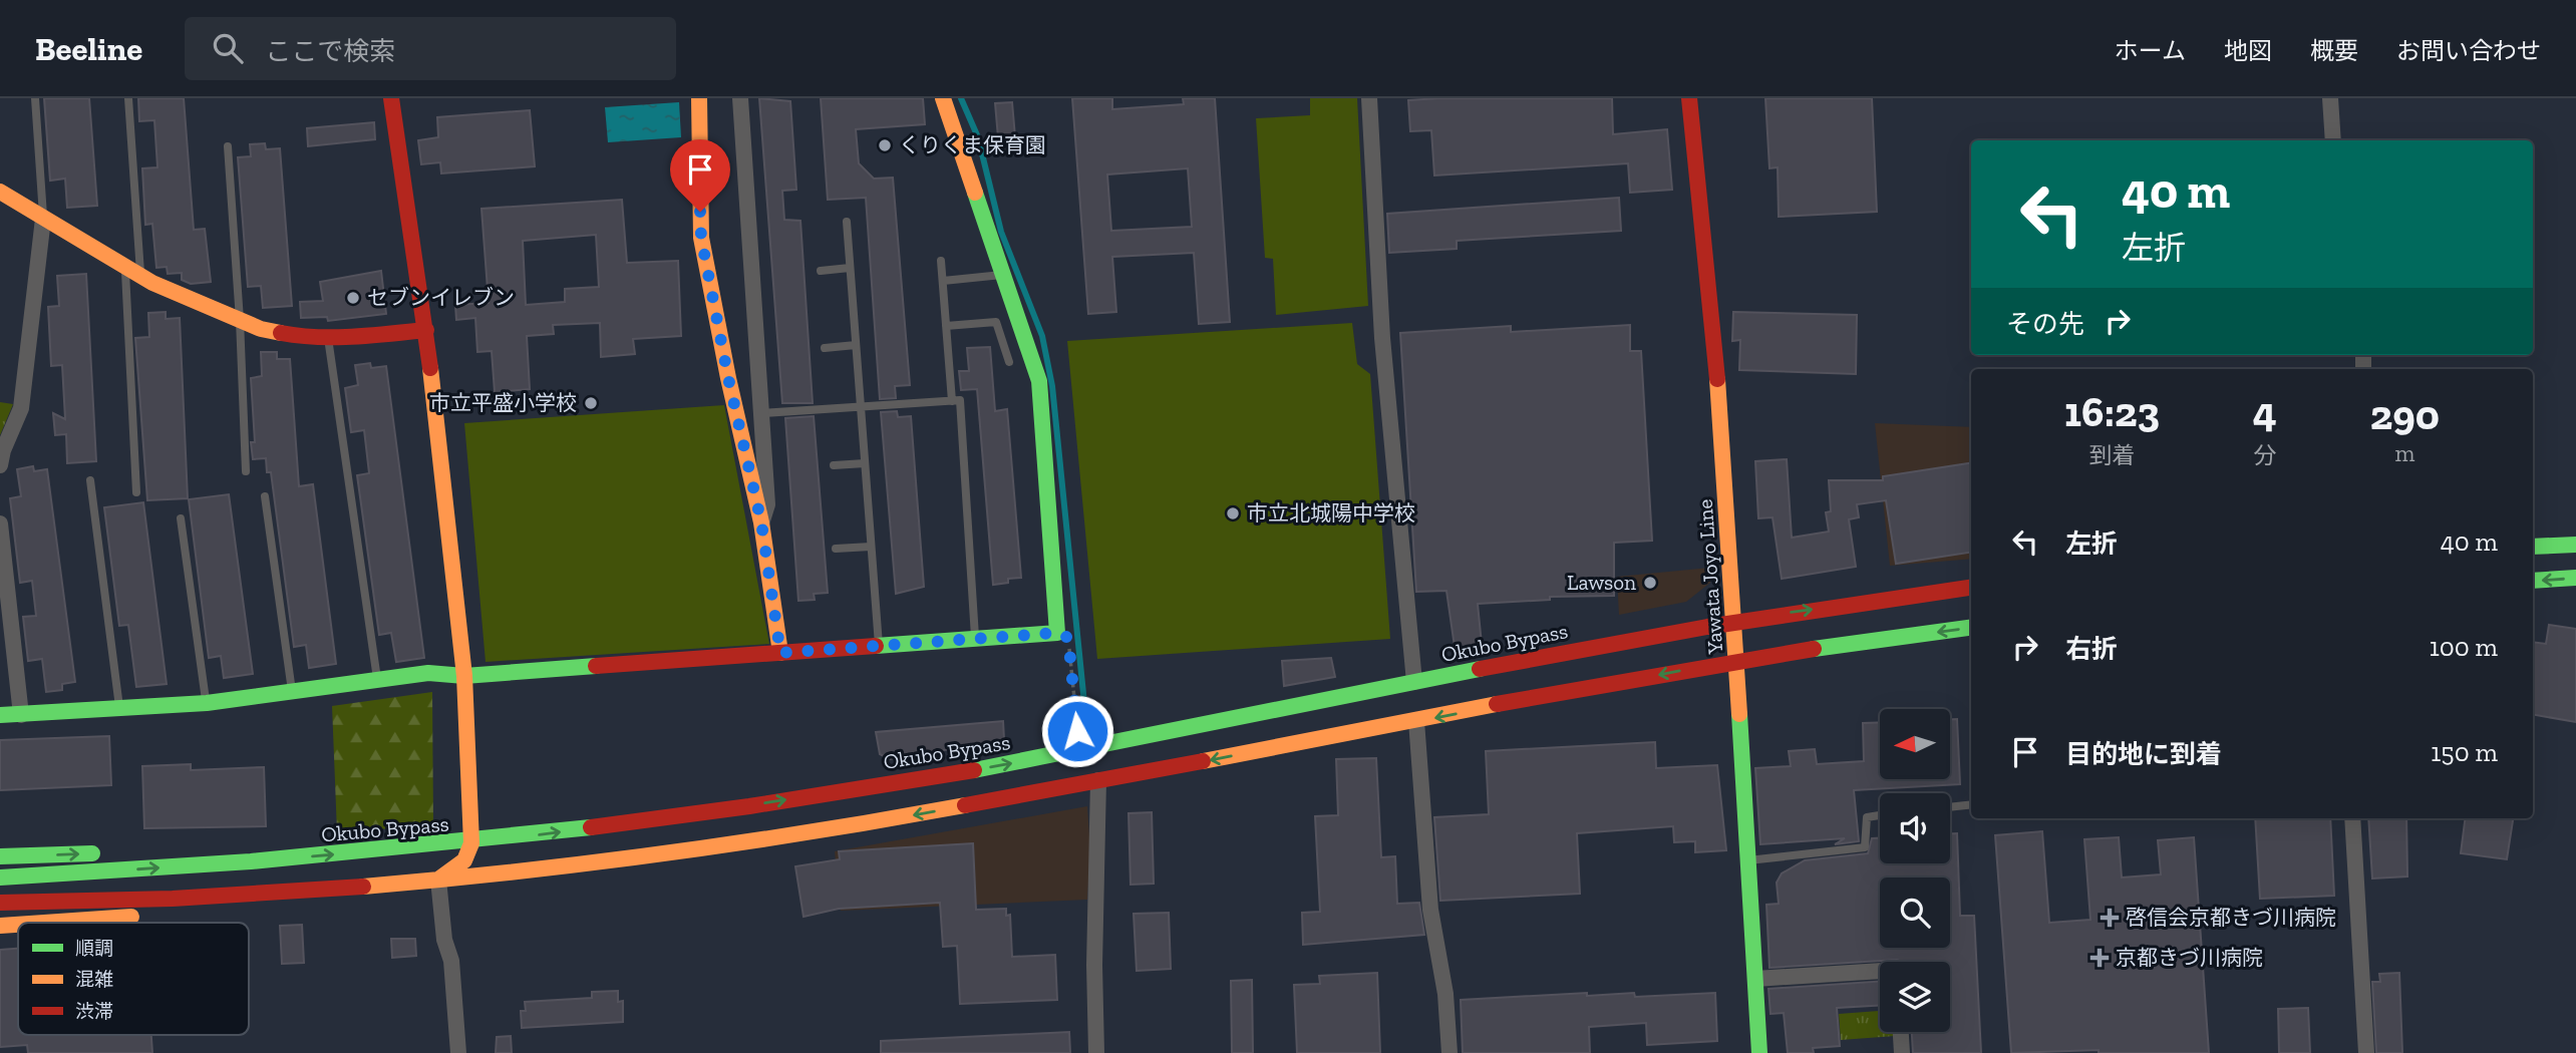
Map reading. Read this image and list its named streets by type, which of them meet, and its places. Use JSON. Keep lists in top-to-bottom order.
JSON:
{
  "streets": {
    "main road": ["Yawata Joyo Line", "Okubo Bypass"]
  },
  "crossings": [
    ["Yawata Joyo Line", "Okubo Bypass"]
  ],
  "places": {
    "other": [
      "くりくま保育園",
      "セブンイレブン",
      "市立平盛小学校",
      "市立北城陽中学校",
      "Lawson"
    ],
    "health": ["啓信会京都きづ川病院", "京都きづ川病院"]
  },
  "legend": ["順調", "混雑", "渋滞"],
  "north": "left",
  "page": {
    "header": "Beeline",
    "search": "ここで検索",
    "nav": [
      "ホーム",
      "地図",
      "概要",
      "お問い合わせ"
    ],
    "turn": ["40 m", "左折"],
    "then": "その先",
    "eta": [
      "16:23",
      "到着",
      "4",
      "分",
      "290",
      "m"
    ],
    "list": [
      {
        "name": "左折",
        "value": "40 m"
      },
      {
        "name": "右折",
        "value": "100 m"
      },
      {
        "name": "目的地に到着",
        "value": "150 m"
      }
    ]
  }
}
